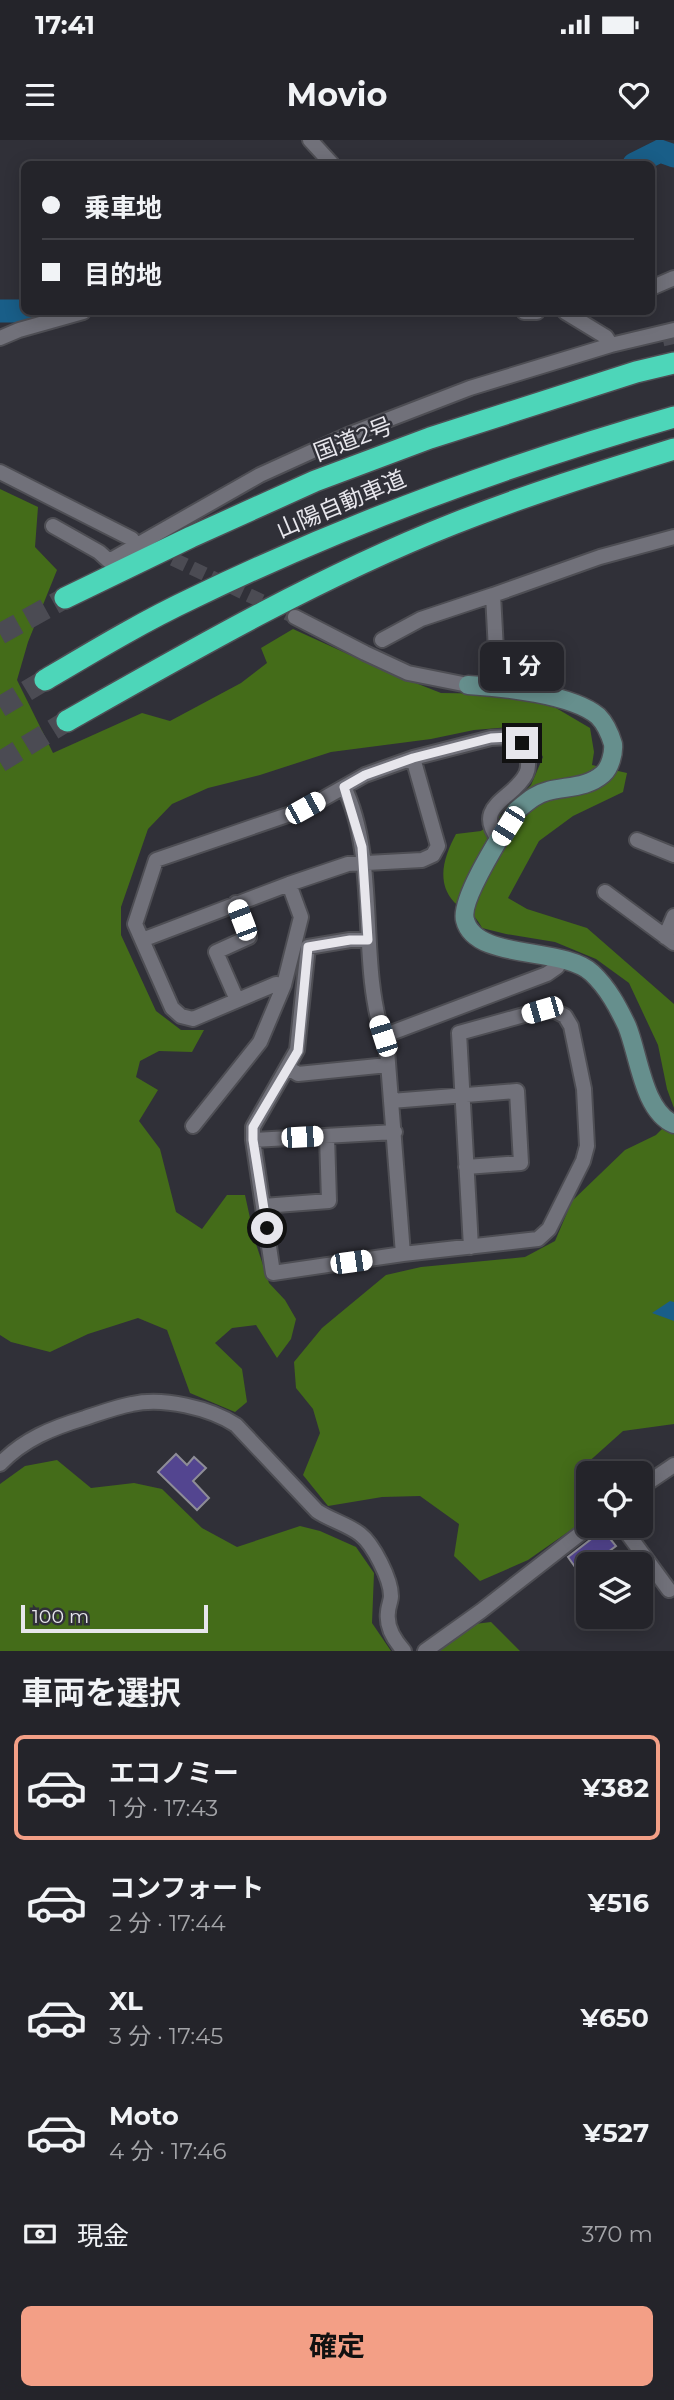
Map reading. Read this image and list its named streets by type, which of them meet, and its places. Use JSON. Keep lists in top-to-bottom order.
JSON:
{
  "streets": {
    "highway": ["国道2号", "山陽自動車道"]
  },
  "scale_bar": "100 m",
  "page": {
    "status": "17:41",
    "header": "Movio",
    "banner": ["乗車地", "目的地"],
    "bubble": "1 分",
    "scale": "100 m",
    "heading": "車両を選択",
    "list": [
      {
        "name": "エコノミー",
        "note": "1 分 · 17:43",
        "value": "¥382"
      },
      {
        "name": "コンフォート",
        "note": "2 分 · 17:44",
        "value": "¥516"
      },
      {
        "name": "XL",
        "note": "3 分 · 17:45",
        "value": "¥650"
      },
      {
        "name": "Moto",
        "note": "4 分 · 17:46",
        "value": "¥527"
      }
    ],
    "pay": ["現金", "370 m"],
    "buttons": "確定"
  }
}
